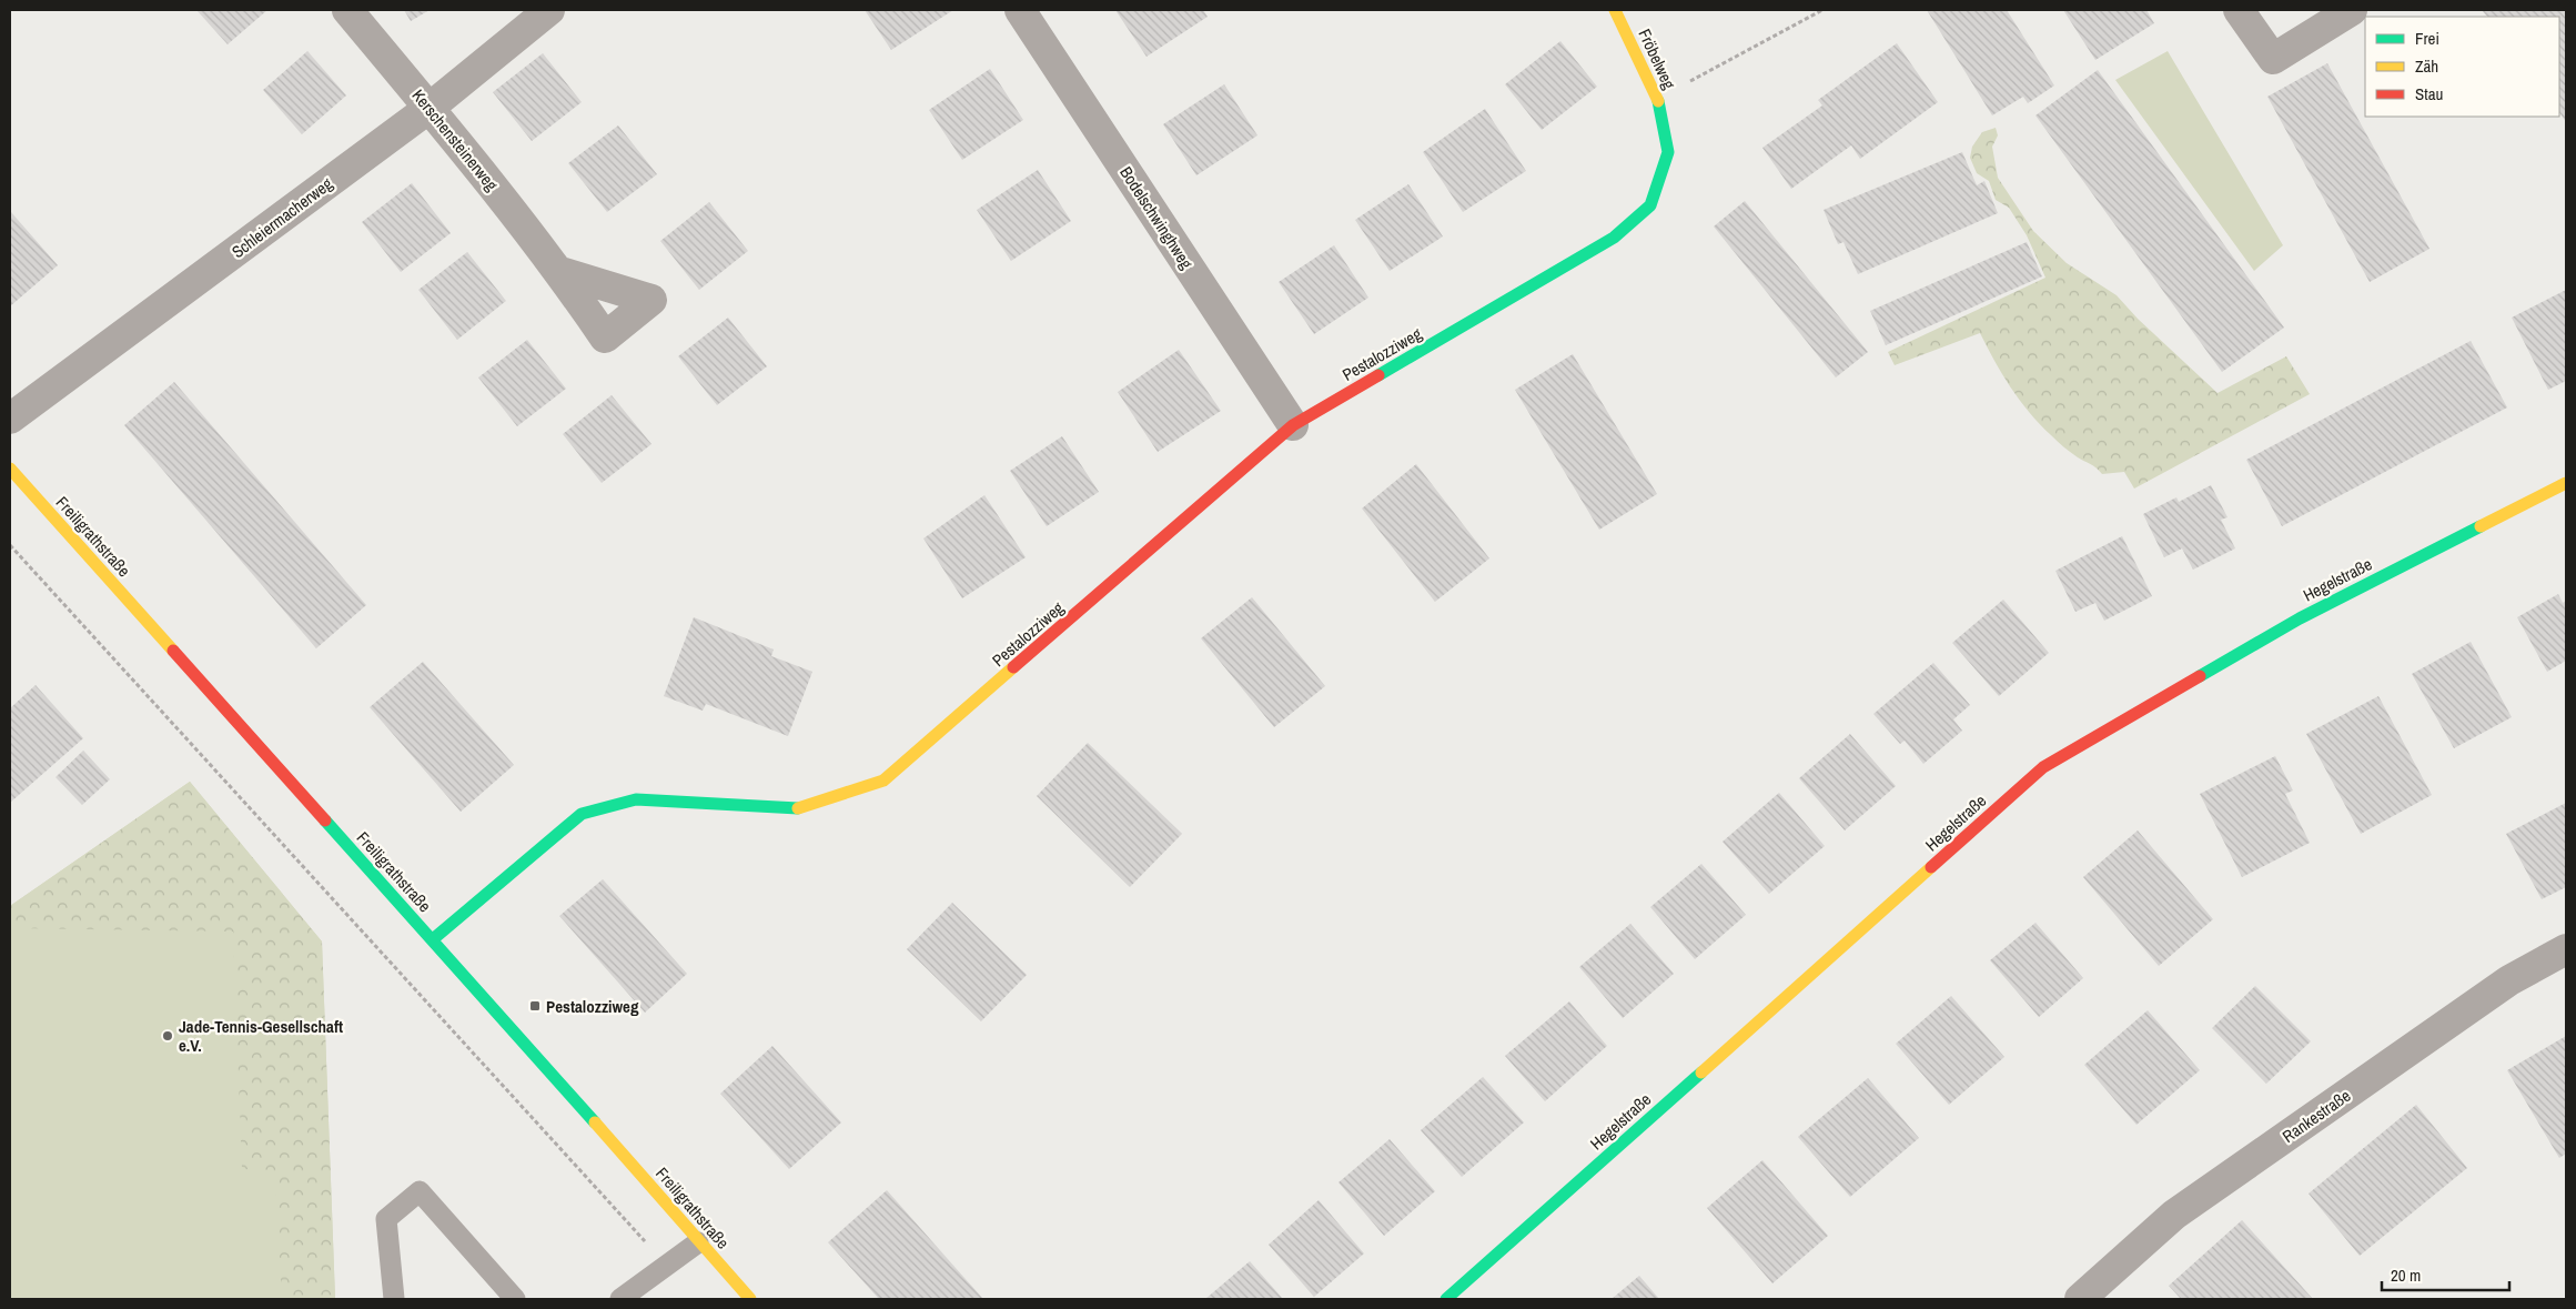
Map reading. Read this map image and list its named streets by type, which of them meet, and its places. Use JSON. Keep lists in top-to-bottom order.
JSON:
{
  "streets": {
    "street": [
      "Fröbelweg",
      "Kerschensteinerweg",
      "Schleiermacherweg",
      "Bodelschwinghweg",
      "Pestalozziweg",
      "Freiligrathstraße",
      "Hegelstraße",
      "Rankestraße"
    ]
  },
  "crossings": [
    ["Fröbelweg", "Pestalozziweg"],
    ["Kerschensteinerweg", "Schleiermacherweg"],
    ["Bodelschwinghweg", "Pestalozziweg"],
    ["Pestalozziweg", "Freiligrathstraße"]
  ],
  "places": {
    "transit": ["Pestalozziweg"],
    "other": ["Jade-Tennis-Gesellschaft e.V."]
  },
  "legend": ["Frei", "Zäh", "Stau"],
  "scale_bar": "20 m"
}
